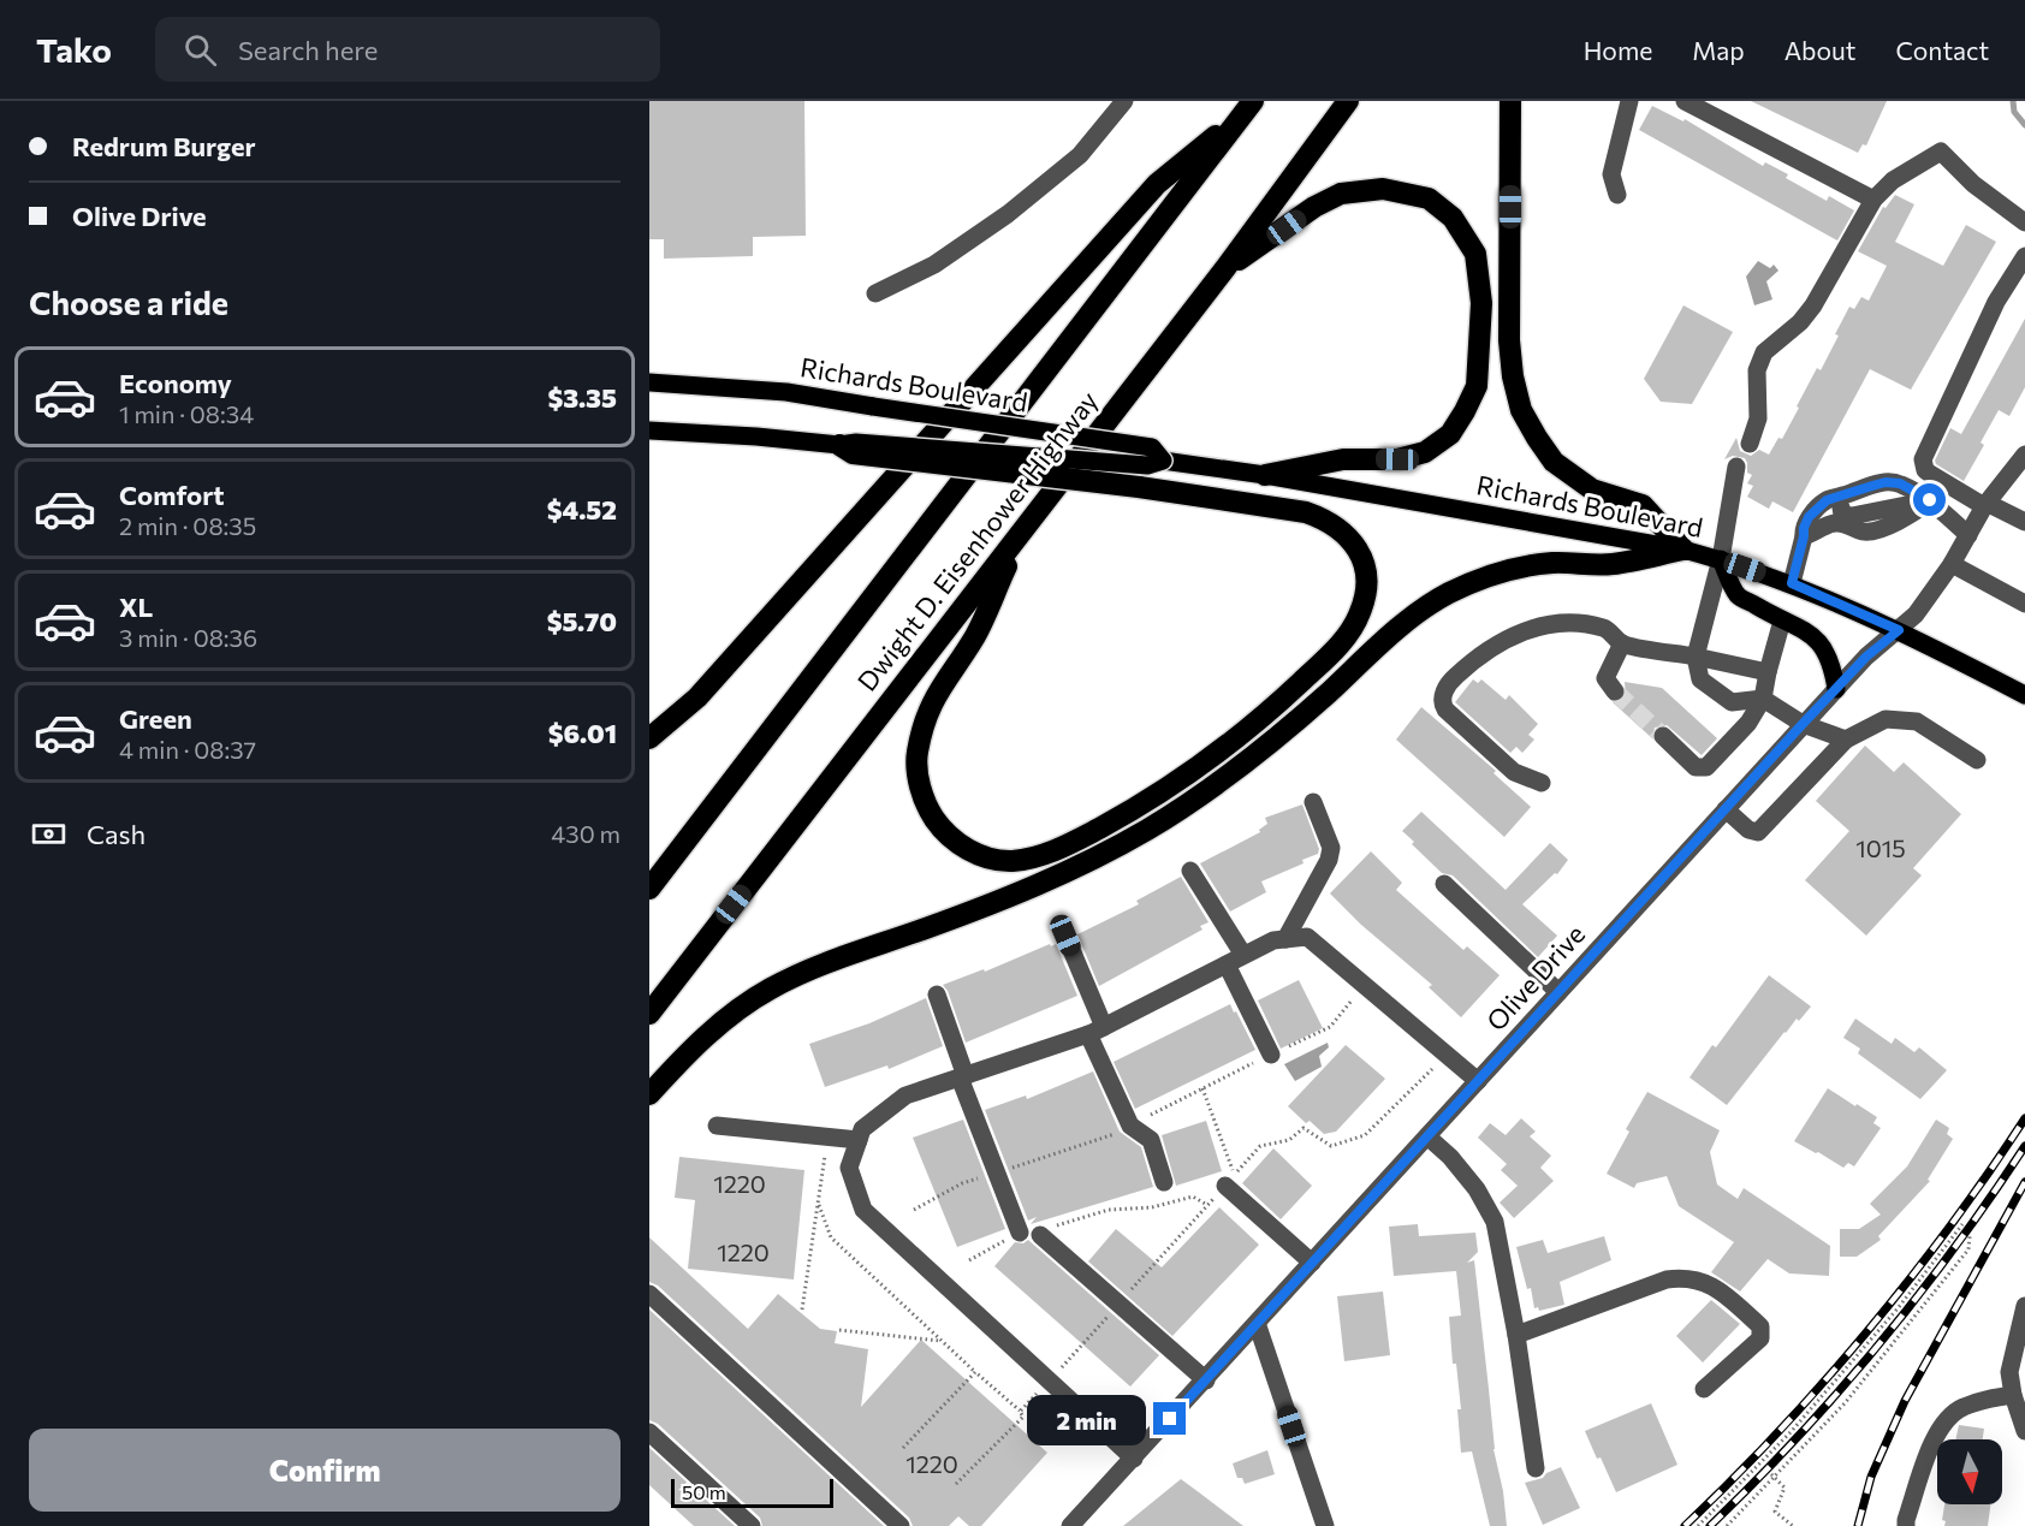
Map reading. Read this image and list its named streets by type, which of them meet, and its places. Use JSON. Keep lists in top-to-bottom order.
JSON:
{
  "streets": {
    "highway": ["Dwight D. Eisenhower Highway"],
    "main road": ["Richards Boulevard"],
    "street": ["Olive Drive"]
  },
  "crossings": [
    ["Richards Boulevard", "Olive Drive"]
  ],
  "house_numbers": [
    "1015",
    "1220",
    "1220",
    "1220"
  ],
  "scale_bar": "50 m",
  "north": "bottom",
  "page": {
    "header": "Tako",
    "search": "Search here",
    "nav": [
      "Home",
      "Map",
      "About",
      "Contact"
    ],
    "banner": ["Redrum Burger", "Olive Drive"],
    "heading": "Choose a ride",
    "list": [
      {
        "name": "Economy",
        "note": "1 min · 08:34",
        "value": "$3.35"
      },
      {
        "name": "Comfort",
        "note": "2 min · 08:35",
        "value": "$4.52"
      },
      {
        "name": "XL",
        "note": "3 min · 08:36",
        "value": "$5.70"
      },
      {
        "name": "Green",
        "note": "4 min · 08:37",
        "value": "$6.01"
      }
    ],
    "pay": ["Cash", "430 m"],
    "bubble": "2 min",
    "buttons": "Confirm",
    "scale": "50 m"
  }
}
